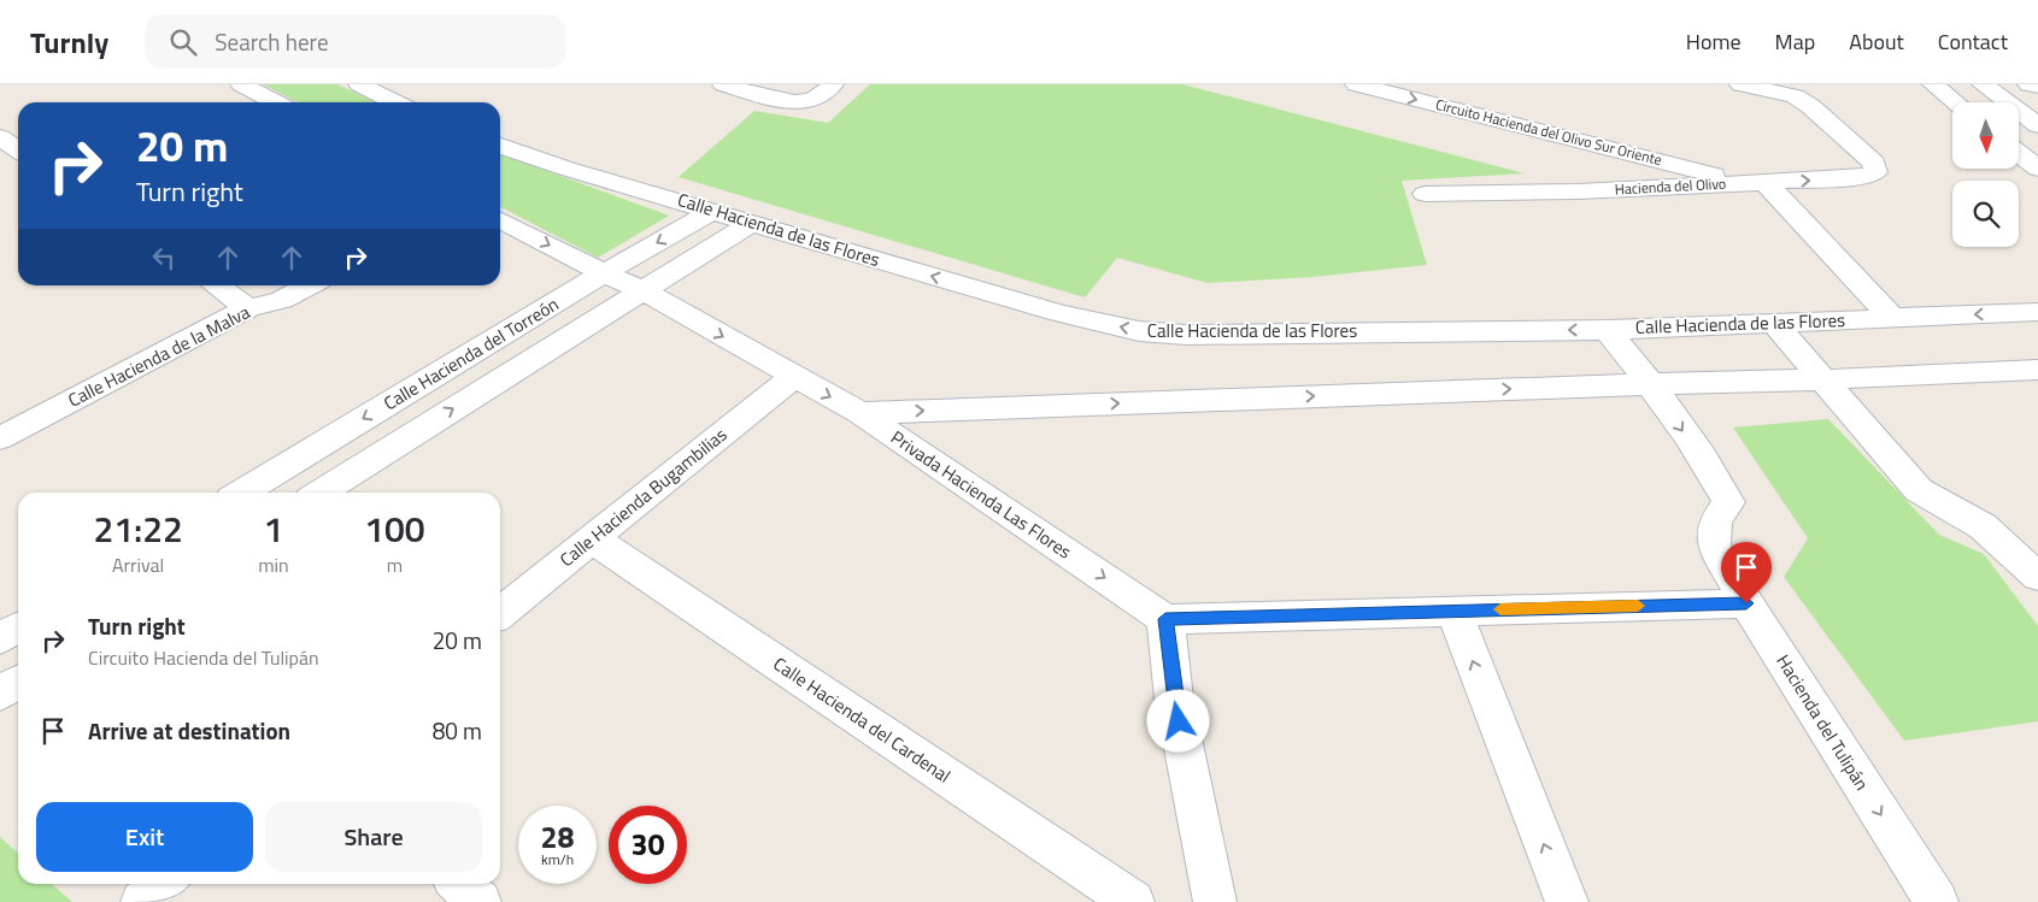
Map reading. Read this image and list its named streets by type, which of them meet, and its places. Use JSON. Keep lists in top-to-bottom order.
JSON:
{
  "streets": {
    "street": [
      "Circuito Hacienda del Olivo Sur Oriente",
      "Hacienda del Olivo",
      "Calle Hacienda de las Flores",
      "Calle Hacienda del Torreón",
      "Calle Hacienda de la Malva",
      "Privada Hacienda Las Flores",
      "Calle Hacienda Bugambilias",
      "Calle Hacienda del Cardenal",
      "Hacienda del Tulipán"
    ]
  },
  "crossings": [
    ["Circuito Hacienda del Olivo Sur Oriente", "Hacienda del Olivo"],
    ["Calle Hacienda de las Flores", "Calle Hacienda del Torreón"],
    ["Calle Hacienda de las Flores", "Hacienda del Tulipán"],
    ["Privada Hacienda Las Flores", "Calle Hacienda Bugambilias"],
    ["Calle Hacienda Bugambilias", "Calle Hacienda del Cardenal"]
  ],
  "one_way": ["Privada Hacienda Las Flores"],
  "north": "bottom",
  "page": {
    "header": "Turnly",
    "search": "Search here",
    "nav": [
      "Home",
      "Map",
      "About",
      "Contact"
    ],
    "turn": ["20 m", "Turn right"],
    "eta": [
      "21:22",
      "Arrival",
      "1",
      "min",
      "100",
      "m"
    ],
    "list": [
      {
        "name": "Turn right",
        "note": "Circuito Hacienda del Tulipán",
        "value": "20 m"
      },
      {
        "name": "Arrive at destination",
        "value": "80 m"
      }
    ],
    "buttons": ["Exit", "Share"],
    "speed": "28 km/h",
    "limit": "30"
  }
}
